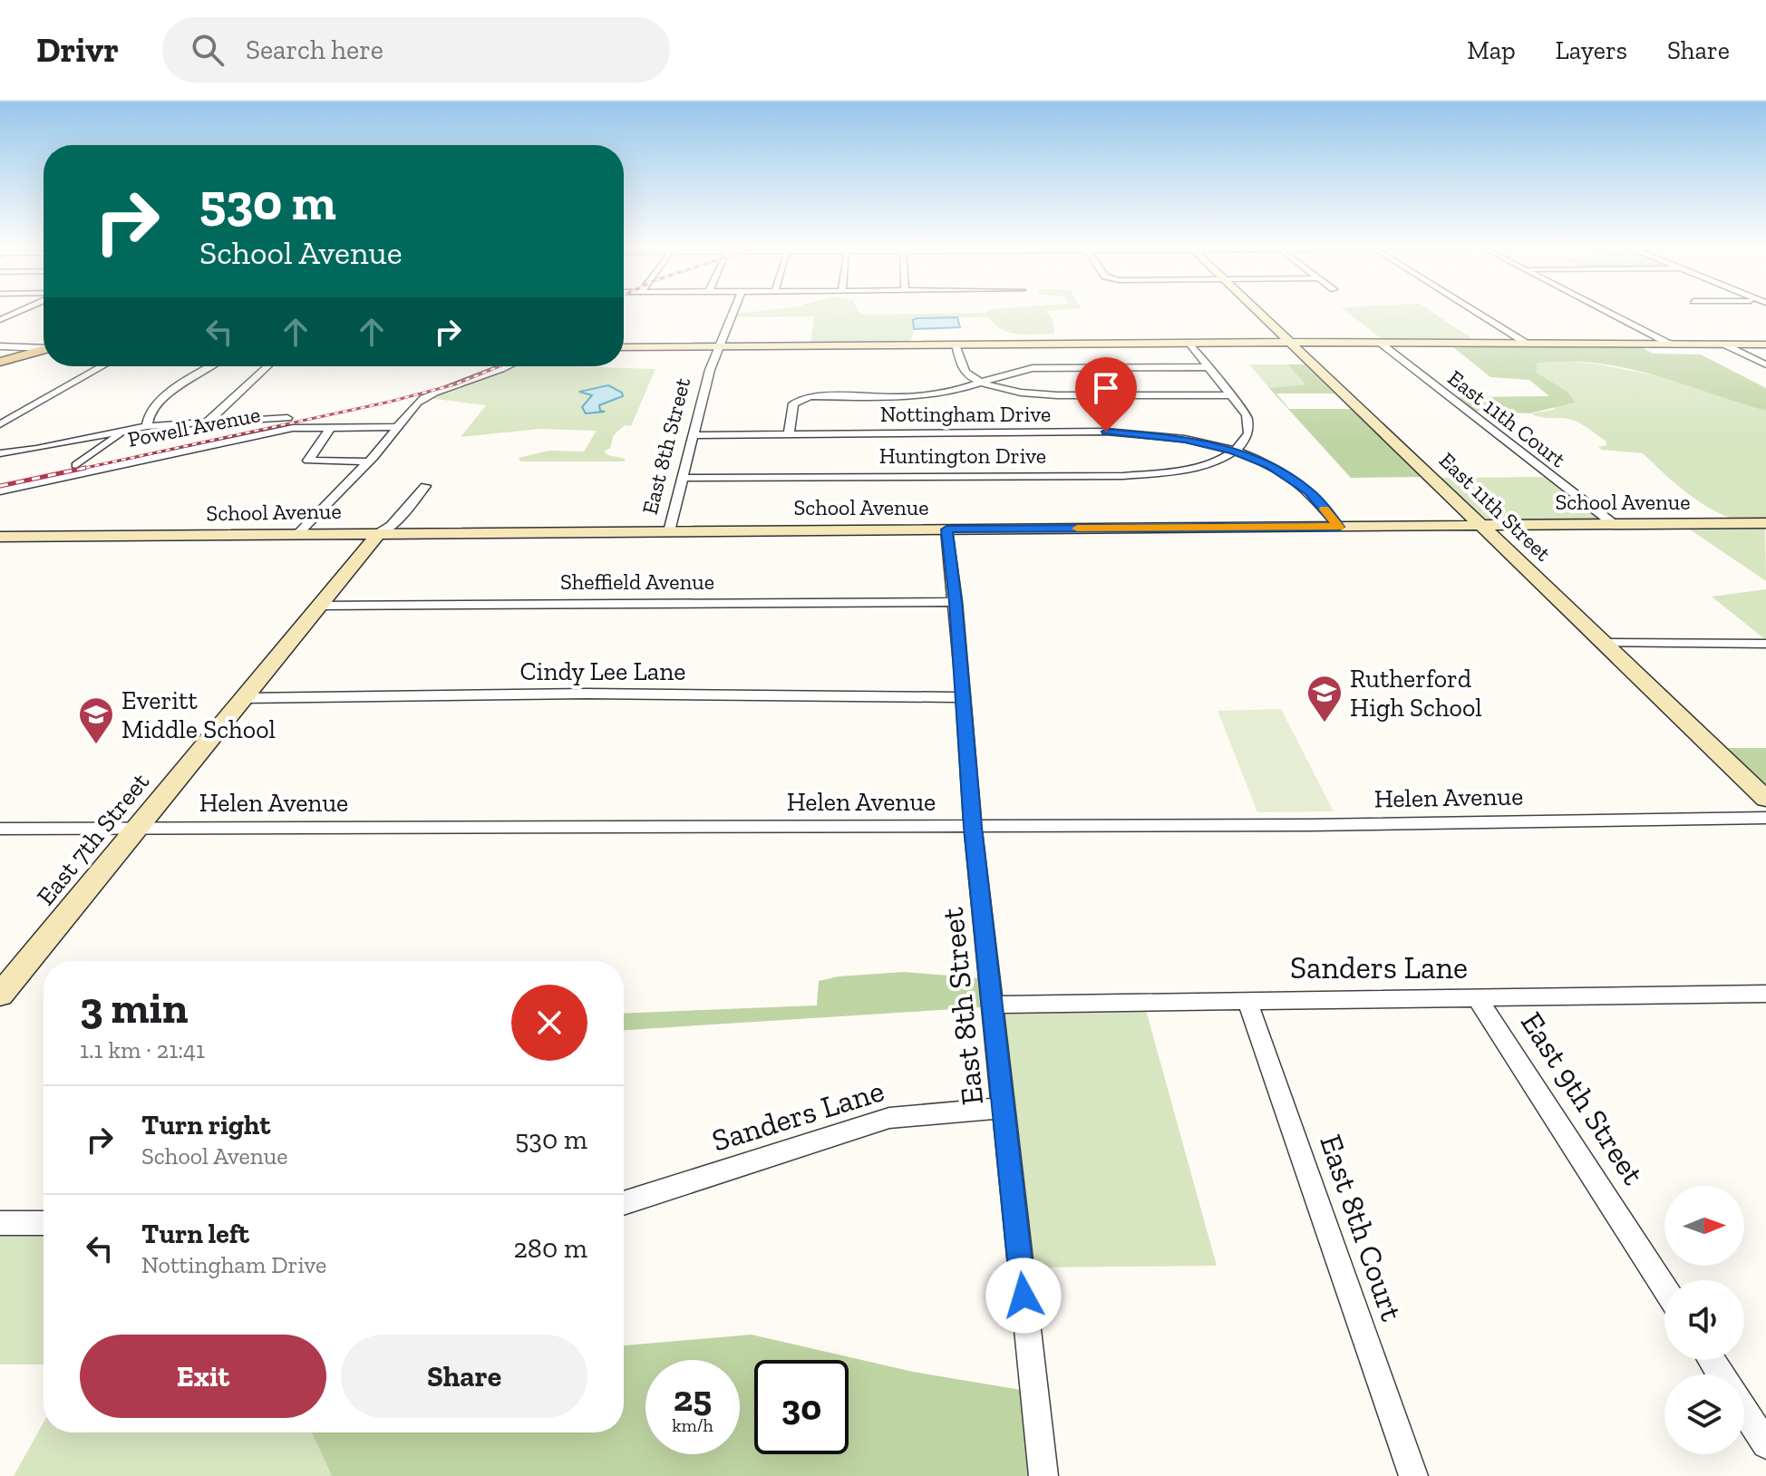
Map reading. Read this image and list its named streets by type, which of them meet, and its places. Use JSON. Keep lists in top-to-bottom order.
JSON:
{
  "streets": {
    "street": [
      "Nottingham Drive",
      "East 11th Court",
      "Powell Avenue",
      "East 8th Street",
      "Huntington Drive",
      "School Avenue",
      "East 11th Street",
      "Sheffield Avenue",
      "Cindy Lee Lane",
      "Helen Avenue",
      "East 7th Street",
      "Sanders Lane",
      "East 9th Street",
      "East 8th Court"
    ]
  },
  "crossings": [
    ["Nottingham Drive", "East 8th Street"],
    ["Nottingham Drive", "Huntington Drive"],
    ["Nottingham Drive", "School Avenue"],
    ["East 11th Court", "School Avenue"],
    ["East 8th Street", "Huntington Drive"],
    ["East 8th Street", "School Avenue"],
    ["East 8th Street", "Sheffield Avenue"],
    ["East 8th Street", "Cindy Lee Lane"],
    ["East 8th Street", "Helen Avenue"],
    ["East 8th Street", "Sanders Lane"],
    ["School Avenue", "East 11th Street"],
    ["School Avenue", "East 7th Street"],
    ["Sheffield Avenue", "East 7th Street"],
    ["Cindy Lee Lane", "East 7th Street"],
    ["Helen Avenue", "East 7th Street"],
    ["Sanders Lane", "East 9th Street"],
    ["Sanders Lane", "East 8th Court"]
  ],
  "places": {
    "school or university": ["Rutherford High School", "Everitt Middle School"]
  },
  "north": "right",
  "page": {
    "header": "Drivr",
    "search": "Search here",
    "nav": ["Map", "Layers", "Share"],
    "turn": ["530 m", "School Avenue"],
    "heading": ["3 min", "1.1 km · 21:41"],
    "list": [
      {
        "name": "Turn right",
        "note": "School Avenue",
        "value": "530 m"
      },
      {
        "name": "Turn left",
        "note": "Nottingham Drive",
        "value": "280 m"
      }
    ],
    "buttons": ["Exit", "Share"],
    "speed": "25 km/h",
    "limit": "30"
  }
}
